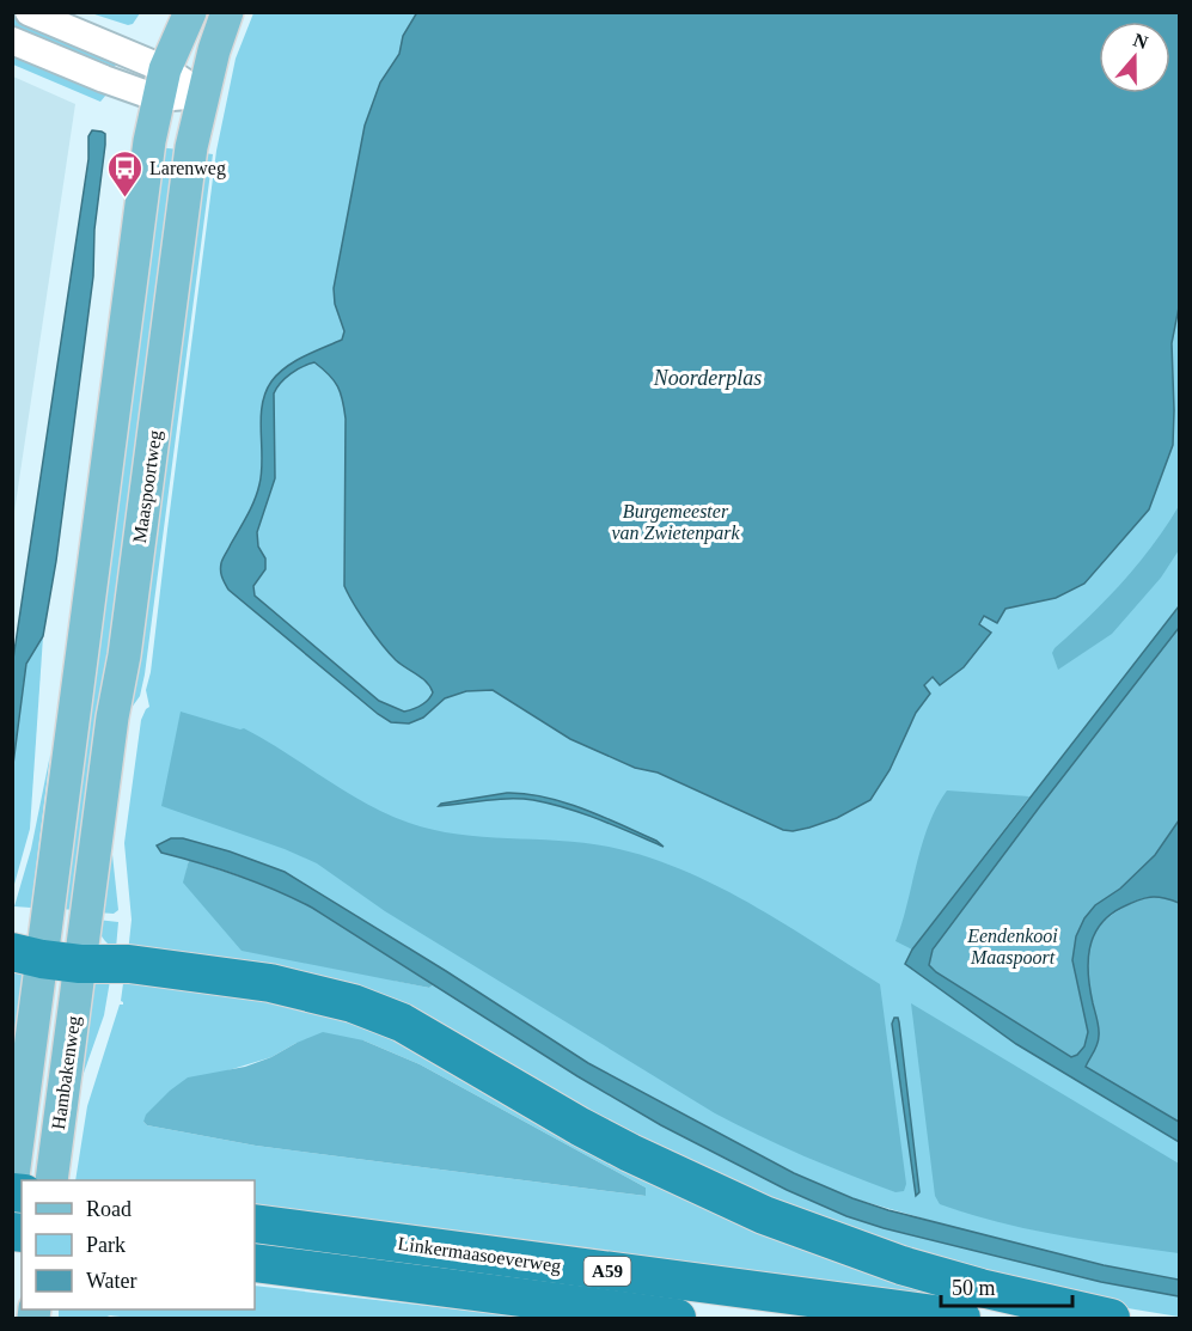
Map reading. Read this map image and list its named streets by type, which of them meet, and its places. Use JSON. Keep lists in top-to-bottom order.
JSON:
{
  "streets": {
    "highway": ["Linkermaasoeverweg", "A59"],
    "main road": ["Maaspoortweg", "Hambakenweg"]
  },
  "crossings": [
    ["Maaspoortweg", "Hambakenweg"]
  ],
  "water": ["Noorderplas"],
  "parks": ["Burgemeester van Zwietenpark", "Eendenkooi Maaspoort"],
  "places": {
    "bus stop": ["Larenweg"]
  },
  "legend": ["Road", "Park", "Water"],
  "scale_bar": "50 m",
  "north": "top"
}
